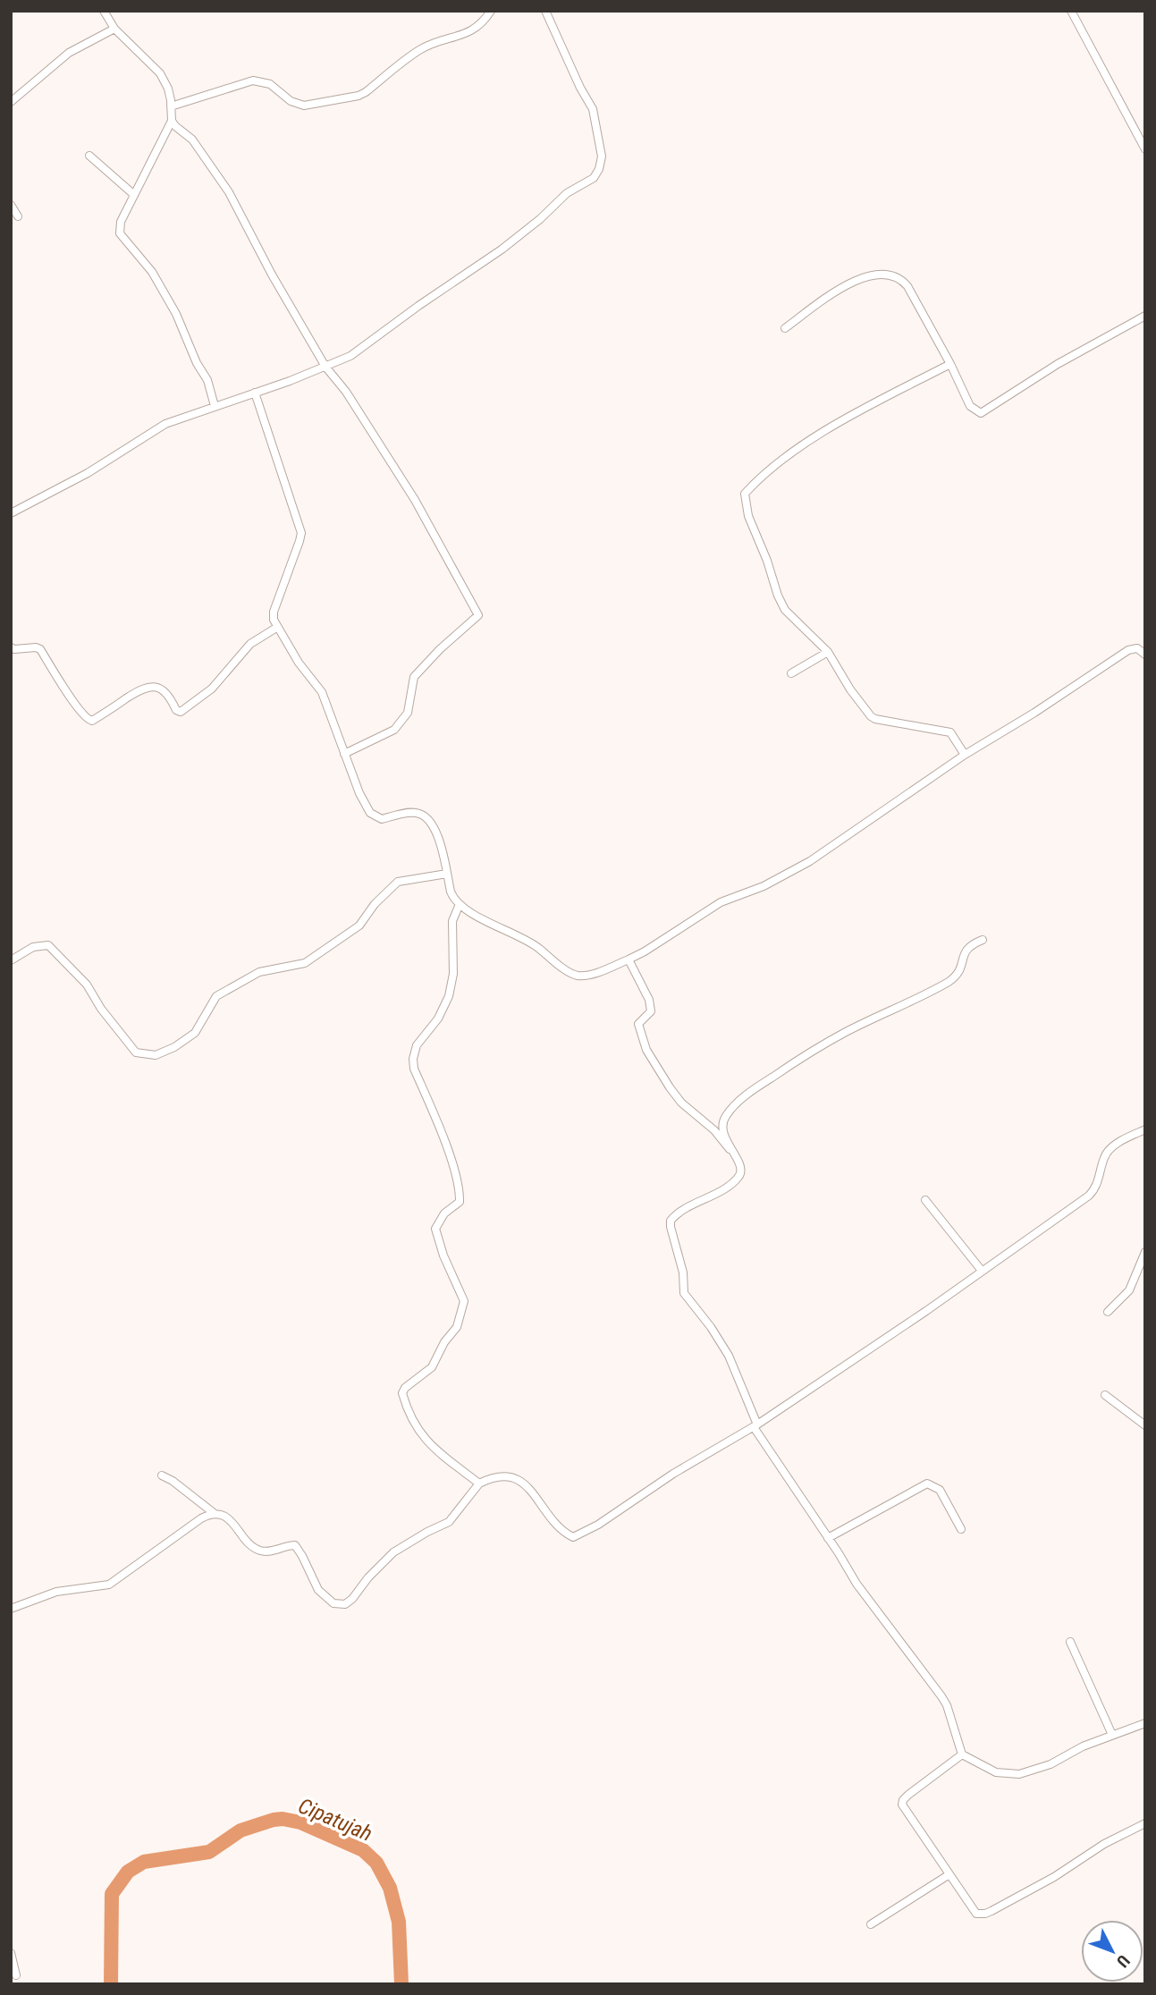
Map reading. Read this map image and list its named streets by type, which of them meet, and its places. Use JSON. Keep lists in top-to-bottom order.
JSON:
{
  "water": ["Cipatujah"],
  "north": "bottom right"
}
